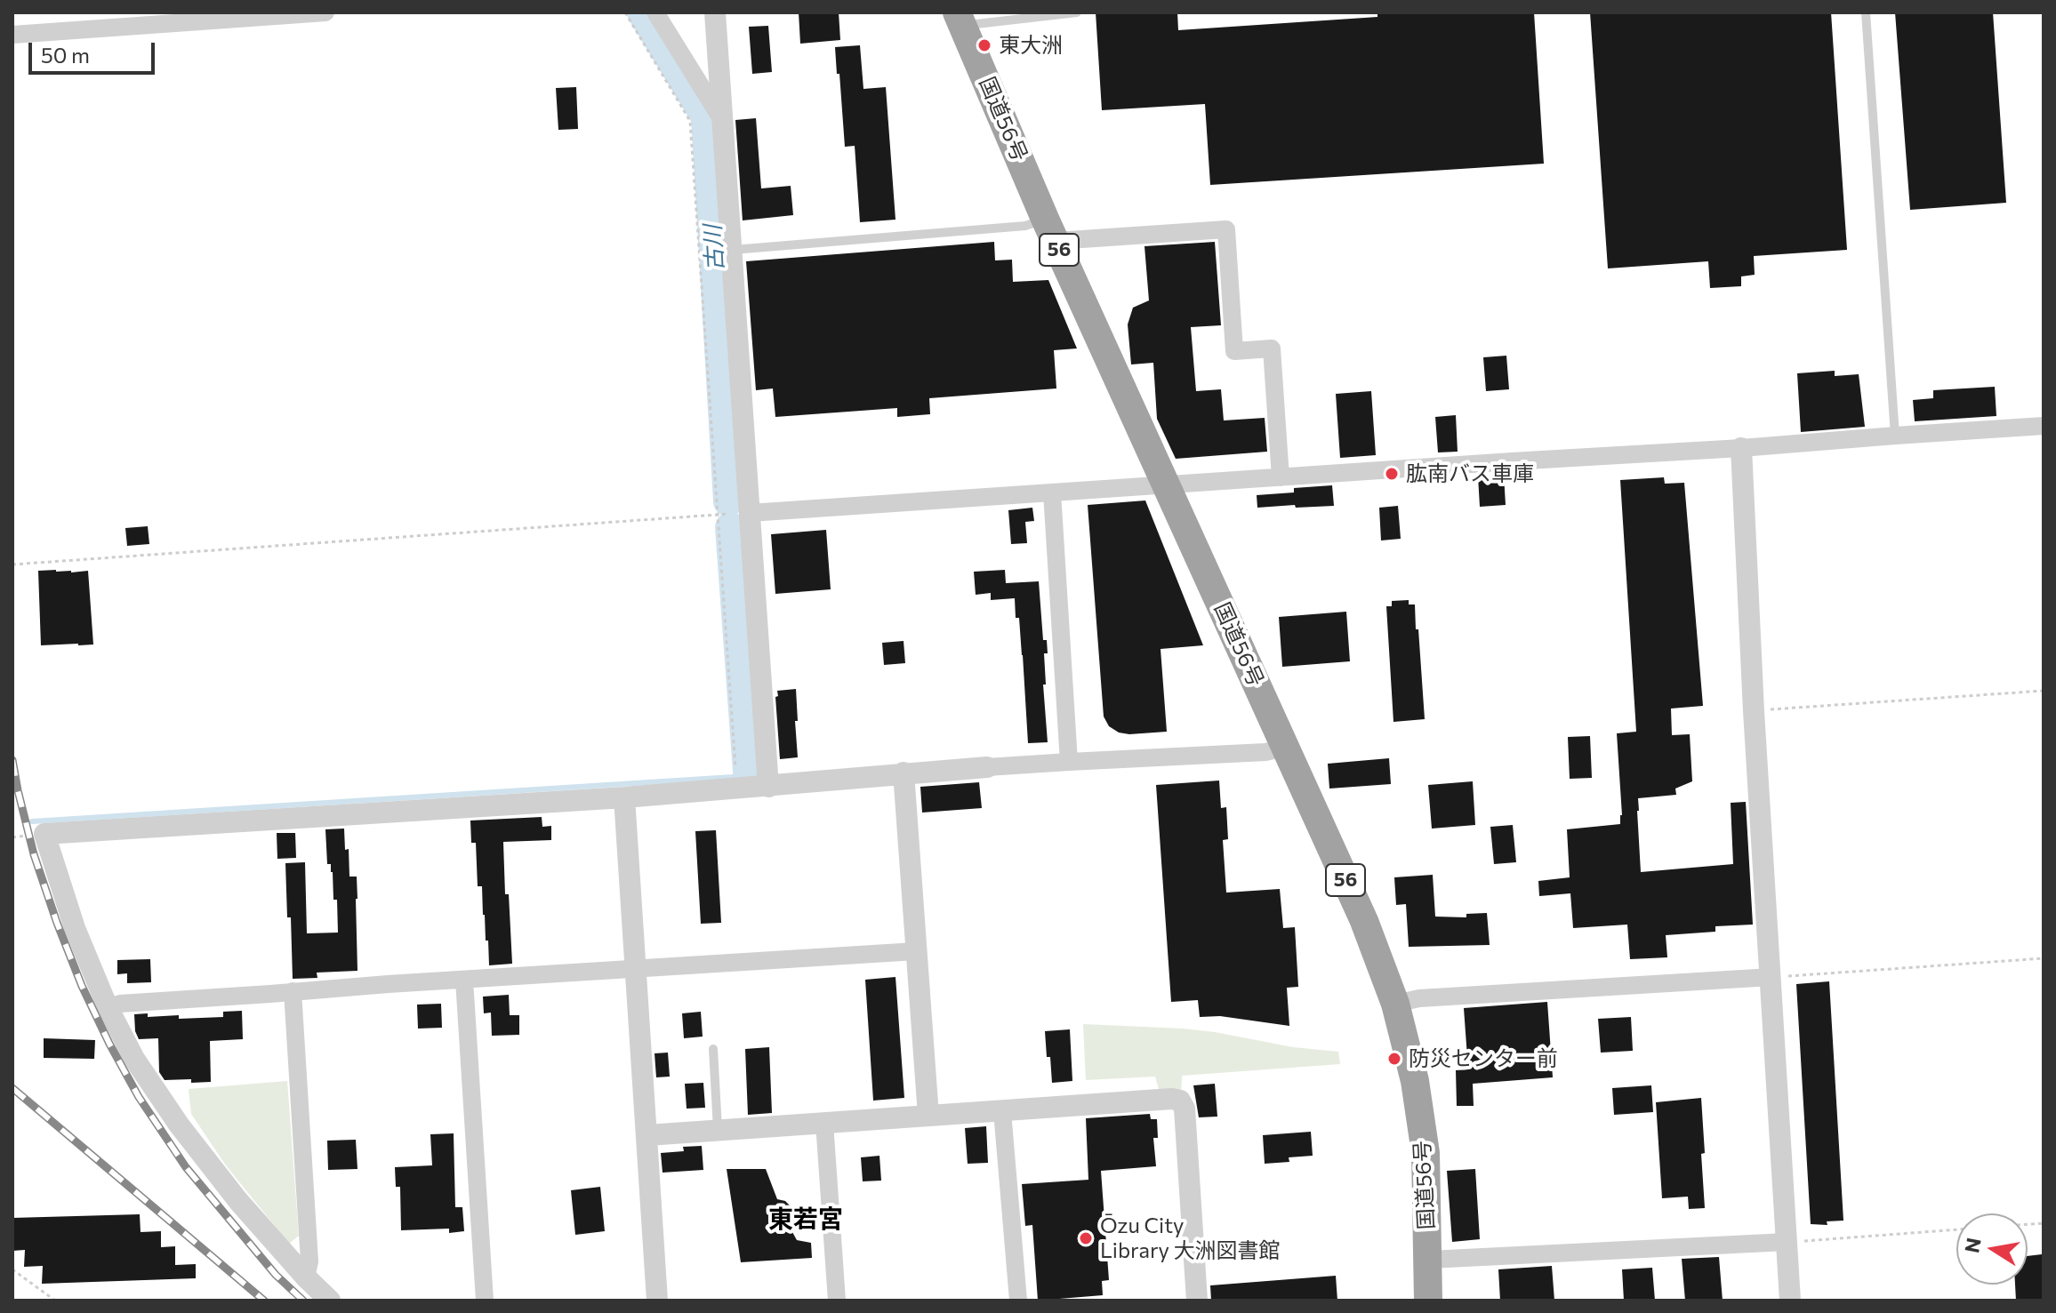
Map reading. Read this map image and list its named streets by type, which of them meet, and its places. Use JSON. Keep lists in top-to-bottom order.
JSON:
{
  "streets": {
    "highway": ["国道56号", "56"]
  },
  "districts": ["東若宮"],
  "water": ["古川"],
  "places": [
    "東大洲",
    "肱南バス車庫",
    "防災センター前",
    "Ōzu City Library 大洲図書館"
  ],
  "scale_bar": "50 m",
  "north": "left"
}
